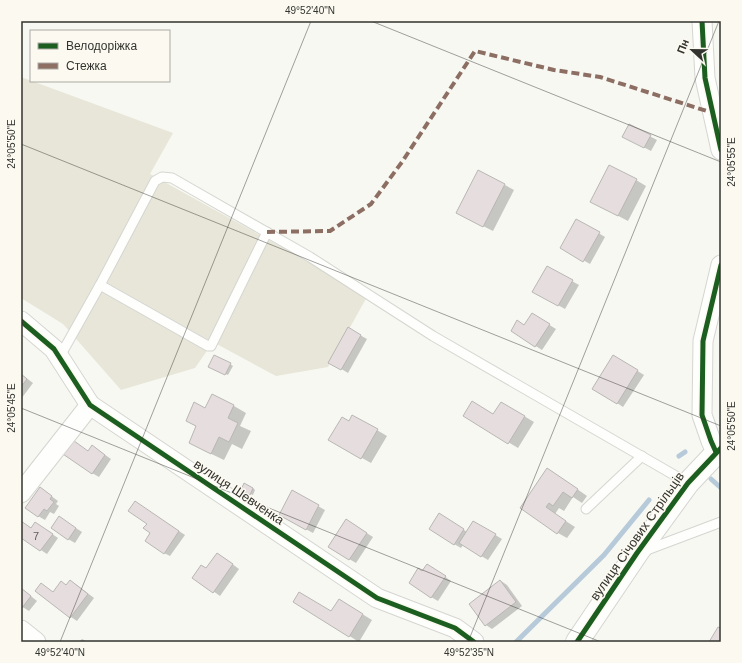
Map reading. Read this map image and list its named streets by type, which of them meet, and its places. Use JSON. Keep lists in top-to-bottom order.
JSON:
{
  "streets": {
    "street": ["вулиця Шевченка", "вулиця Січових Стрільців"]
  },
  "house_numbers": ["7"],
  "legend": ["Велодоріжка", "Стежка"],
  "north": "left",
  "coordinates": [
    "49°52'40\"N",
    "24°05'50\"E",
    "24°05'55\"E",
    "24°05'45\"E",
    "49°52'35\"N"
  ]
}
